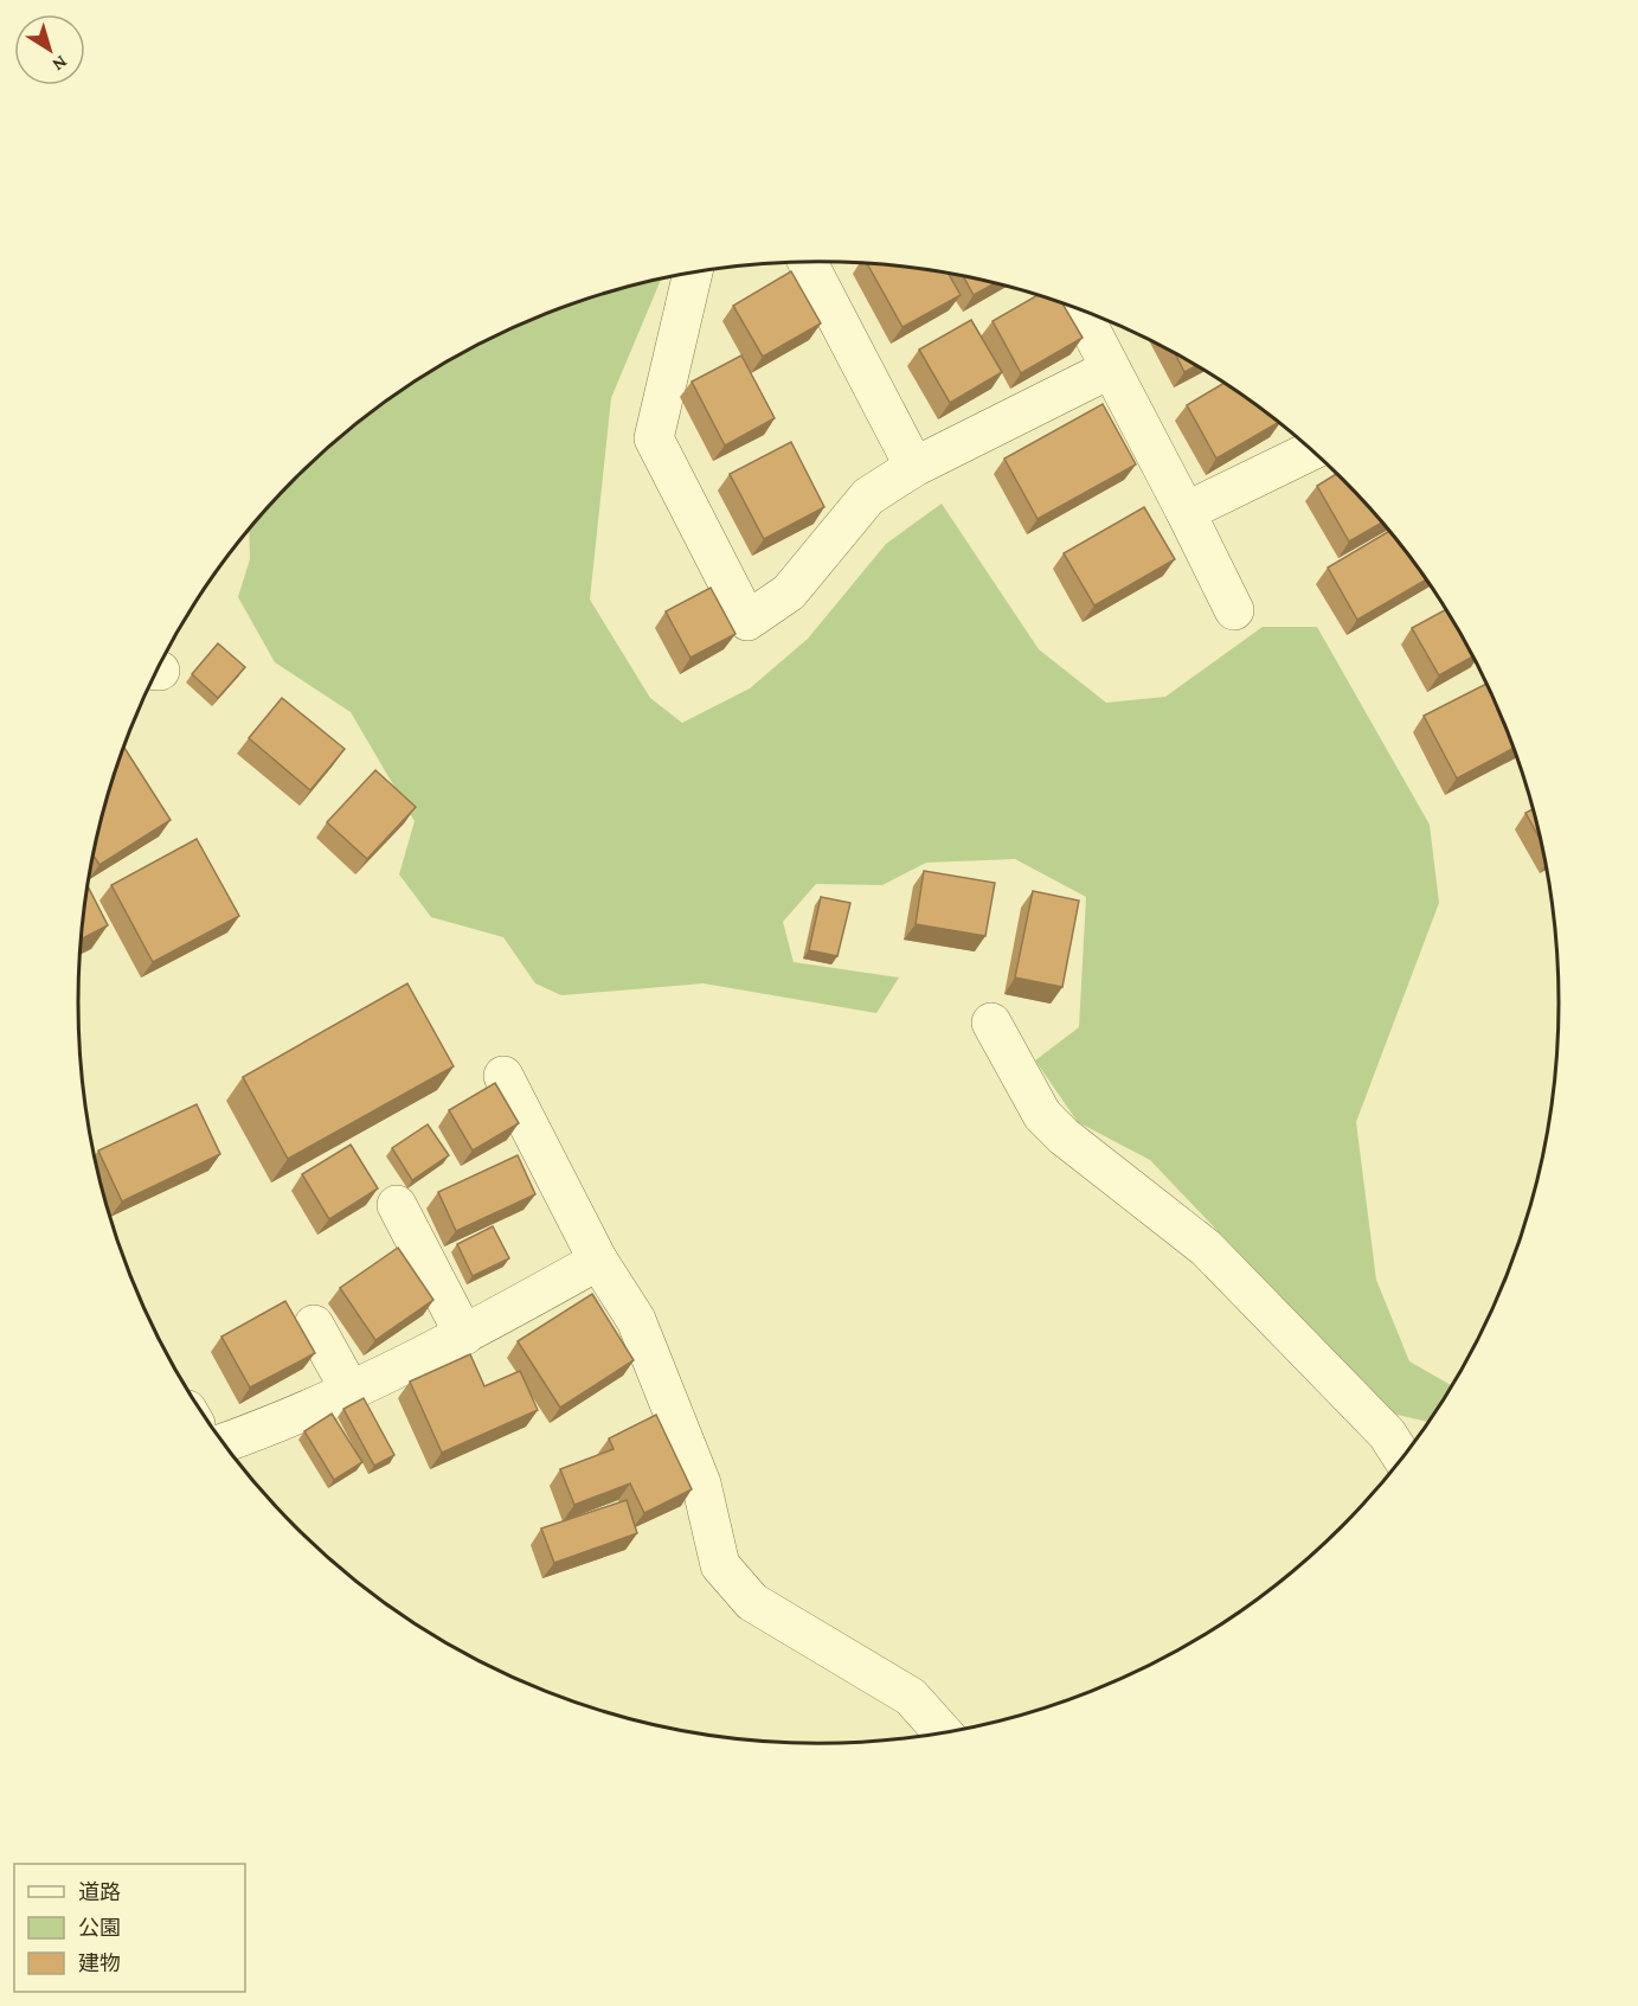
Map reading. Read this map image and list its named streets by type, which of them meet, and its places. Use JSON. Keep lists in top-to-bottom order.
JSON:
{
  "legend": ["道路", "公園", "建物"],
  "north": "bottom right"
}
